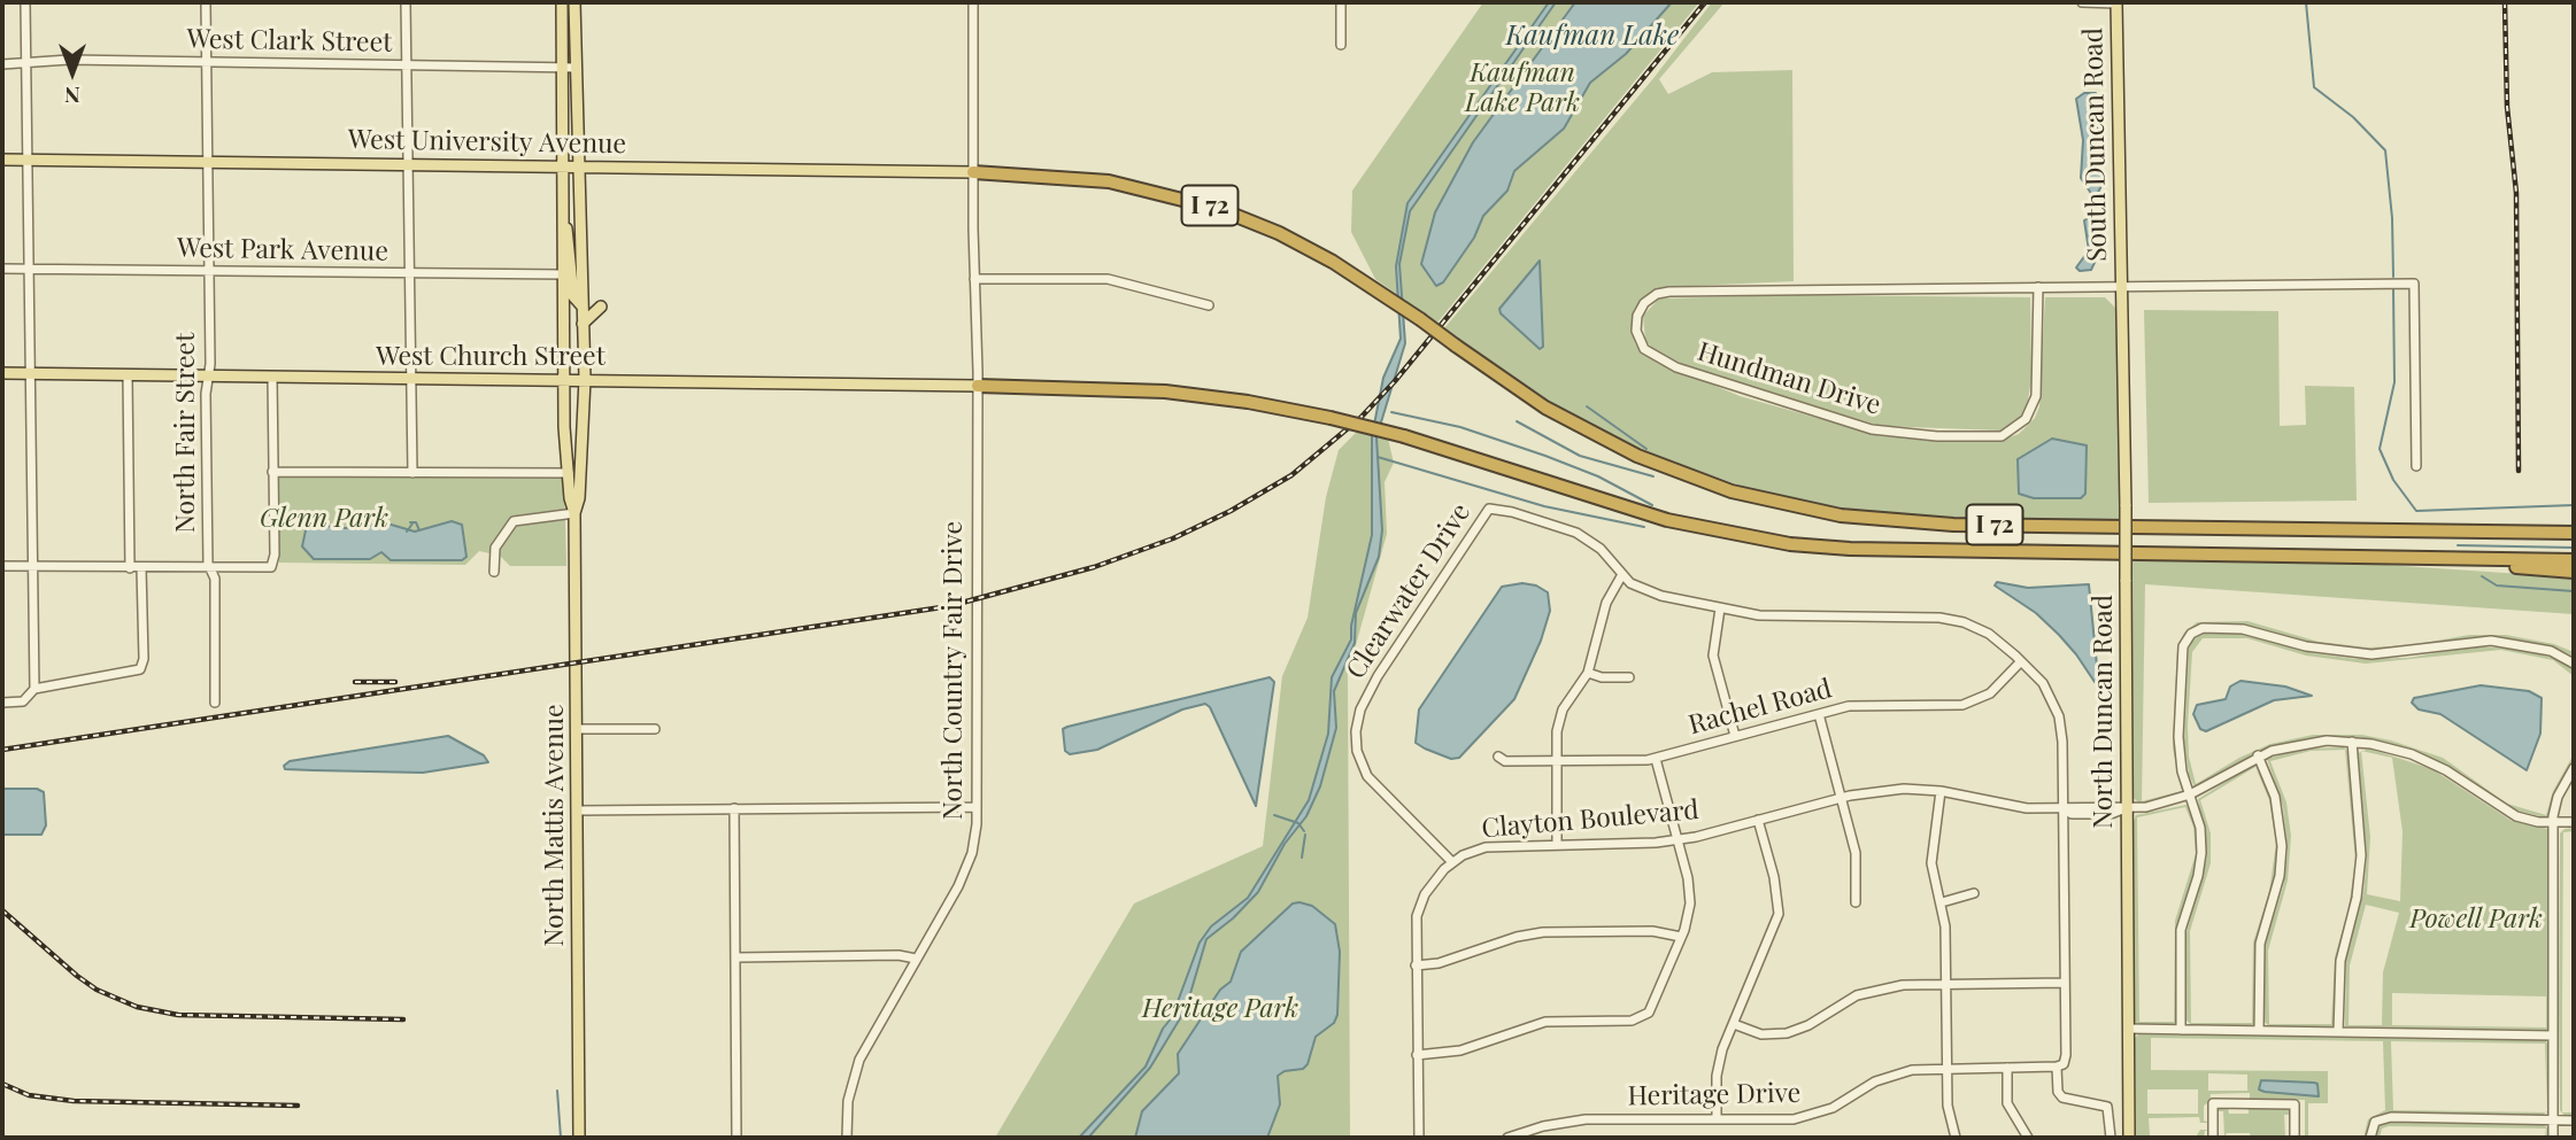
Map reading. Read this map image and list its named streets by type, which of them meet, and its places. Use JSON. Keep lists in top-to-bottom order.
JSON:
{
  "streets": {
    "highway": ["I 72"],
    "main road": [
      "West University Avenue",
      "South Duncan Road",
      "West Church Street",
      "North Duncan Road",
      "North Mattis Avenue"
    ],
    "street": [
      "West Clark Street",
      "West Park Avenue",
      "Hundman Drive",
      "North Fair Street",
      "Clearwater Drive",
      "North Country Fair Drive",
      "Rachel Road",
      "Clayton Boulevard",
      "Heritage Drive"
    ]
  },
  "crossings": [
    ["West Clark Street", "North Fair Street"],
    ["West Clark Street", "North Mattis Avenue"],
    ["West University Avenue", "I 72"],
    ["West University Avenue", "North Fair Street"],
    ["West University Avenue", "North Country Fair Drive"],
    ["West University Avenue", "North Mattis Avenue"],
    ["South Duncan Road", "North Duncan Road"],
    ["I 72", "North Country Fair Drive"],
    ["West Park Avenue", "North Fair Street"],
    ["West Park Avenue", "North Mattis Avenue"],
    ["West Church Street", "North Fair Street"],
    ["West Church Street", "North Country Fair Drive"],
    ["West Church Street", "North Mattis Avenue"],
    ["Clearwater Drive", "Clayton Boulevard"],
    ["North Duncan Road", "Clayton Boulevard"]
  ],
  "water": ["Kaufman Lake"],
  "parks": [
    "Kaufman Lake Park",
    "Glenn Park",
    "Powell Park",
    "Heritage Park"
  ],
  "north": "bottom"
}
